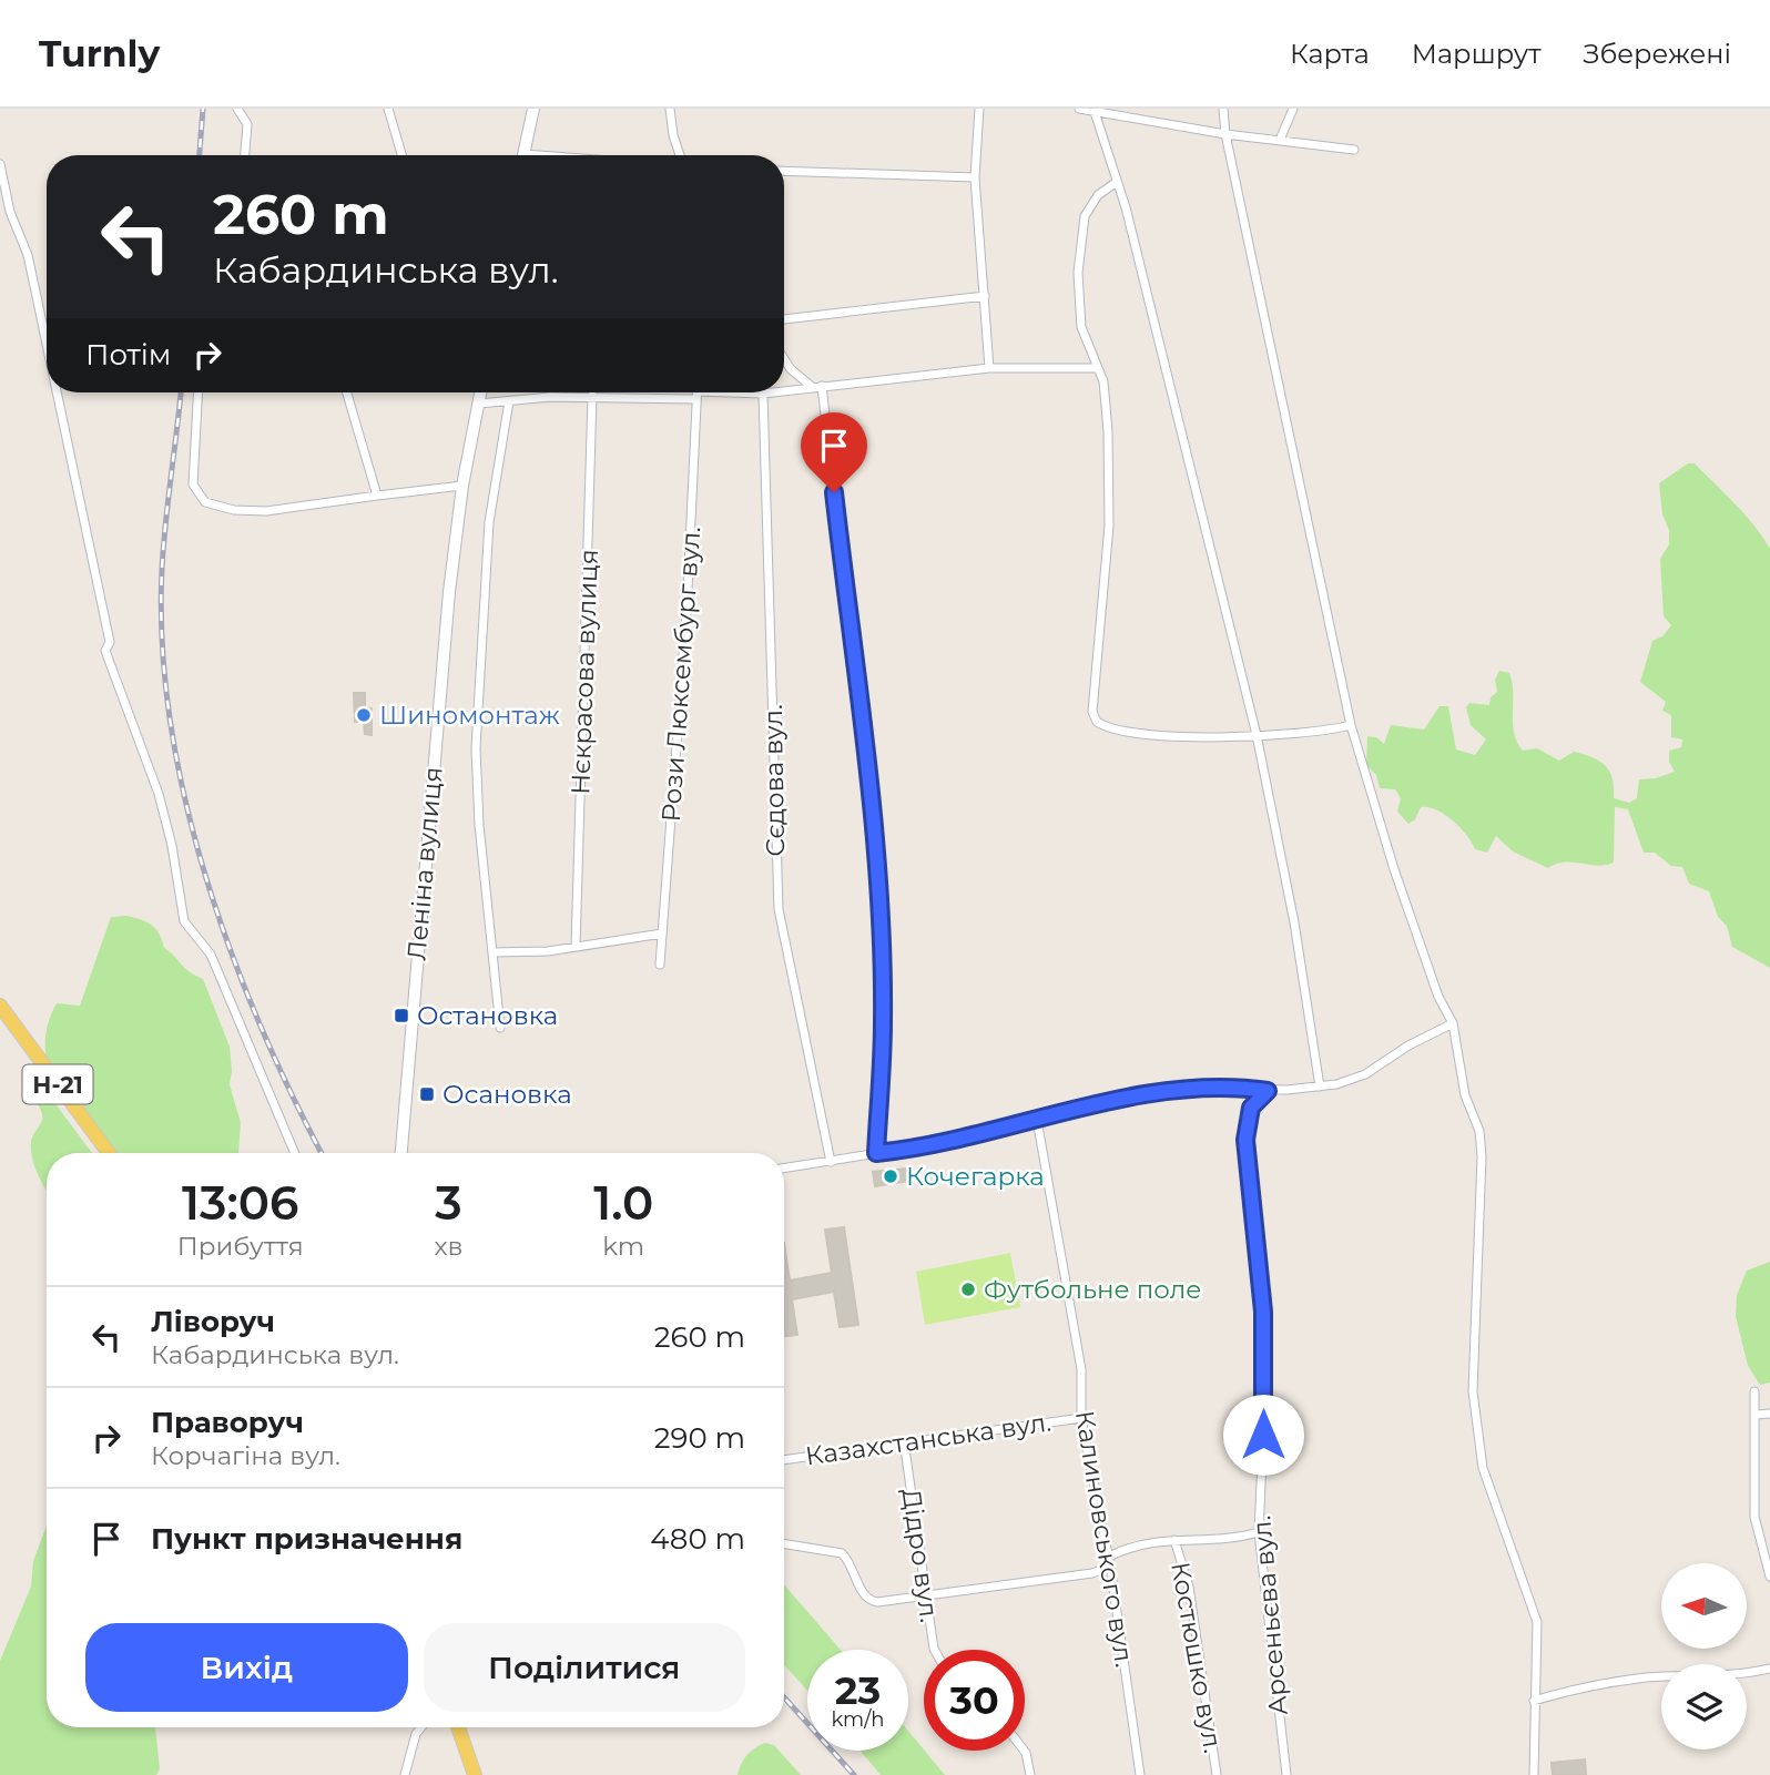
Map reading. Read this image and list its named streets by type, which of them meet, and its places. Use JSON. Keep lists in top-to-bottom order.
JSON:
{
  "streets": {
    "main road": ["Леніна вулиця", "Н-21"],
    "street": [
      "Нєкрасова вулиця",
      "Рози Люксембург вул.",
      "Сєдова вул.",
      "Казахстанська вул.",
      "Калиновського вул.",
      "Дідро вул.",
      "Арсеньєва вул.",
      "Костюшко вул."
    ]
  },
  "crossings": [
    ["Казахстанська вул.", "Калиновського вул."],
    ["Казахстанська вул.", "Дідро вул."]
  ],
  "places": {
    "other": ["Шиномонтаж", "Кочегарка", "Футбольне поле"],
    "transit": ["Остановка", "Осановка"]
  },
  "north": "left",
  "page": {
    "header": "Turnly",
    "nav": ["Карта", "Маршрут", "Збережені"],
    "turn": ["260 m", "Кабардинська вул."],
    "then": "Потім",
    "eta": [
      "13:06",
      "Прибуття",
      "3",
      "хв",
      "1.0",
      "km"
    ],
    "list": [
      {
        "name": "Ліворуч",
        "note": "Кабардинська вул.",
        "value": "260 m"
      },
      {
        "name": "Праворуч",
        "note": "Корчагіна вул.",
        "value": "290 m"
      },
      {
        "name": "Пункт призначення",
        "value": "480 m"
      }
    ],
    "buttons": ["Вихід", "Поділитися"],
    "speed": "23 km/h",
    "limit": "30"
  }
}
